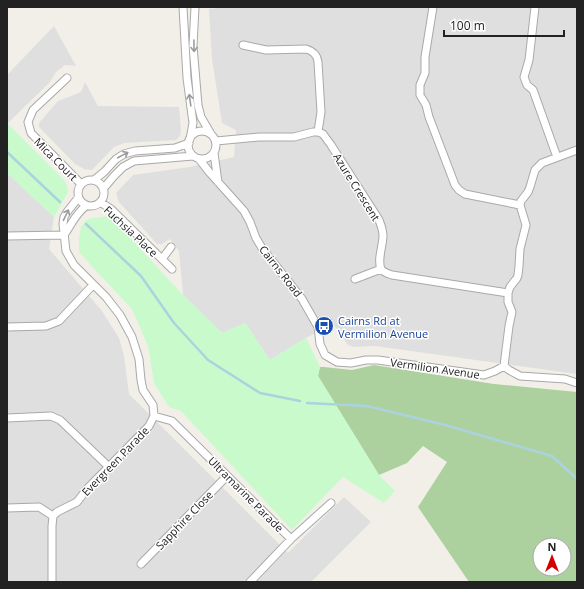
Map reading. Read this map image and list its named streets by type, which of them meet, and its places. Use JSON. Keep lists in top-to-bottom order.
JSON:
{
  "streets": {
    "street": [
      "Mica Court",
      "Azure Crescent",
      "Fuchsia Place",
      "Cairns Road",
      "Vermilion Avenue",
      "Evergreen Parade",
      "Ultramarine Parade",
      "Sapphire Close"
    ]
  },
  "crossings": [
    ["Mica Court", "Fuchsia Place"],
    ["Mica Court", "Evergreen Parade"],
    ["Fuchsia Place", "Evergreen Parade"],
    ["Cairns Road", "Vermilion Avenue"],
    ["Evergreen Parade", "Ultramarine Parade"],
    ["Ultramarine Parade", "Sapphire Close"]
  ],
  "places": {
    "bus stop": ["Cairns Rd at Vermilion Avenue"]
  },
  "scale_bar": "100 m",
  "north": "top"
}
